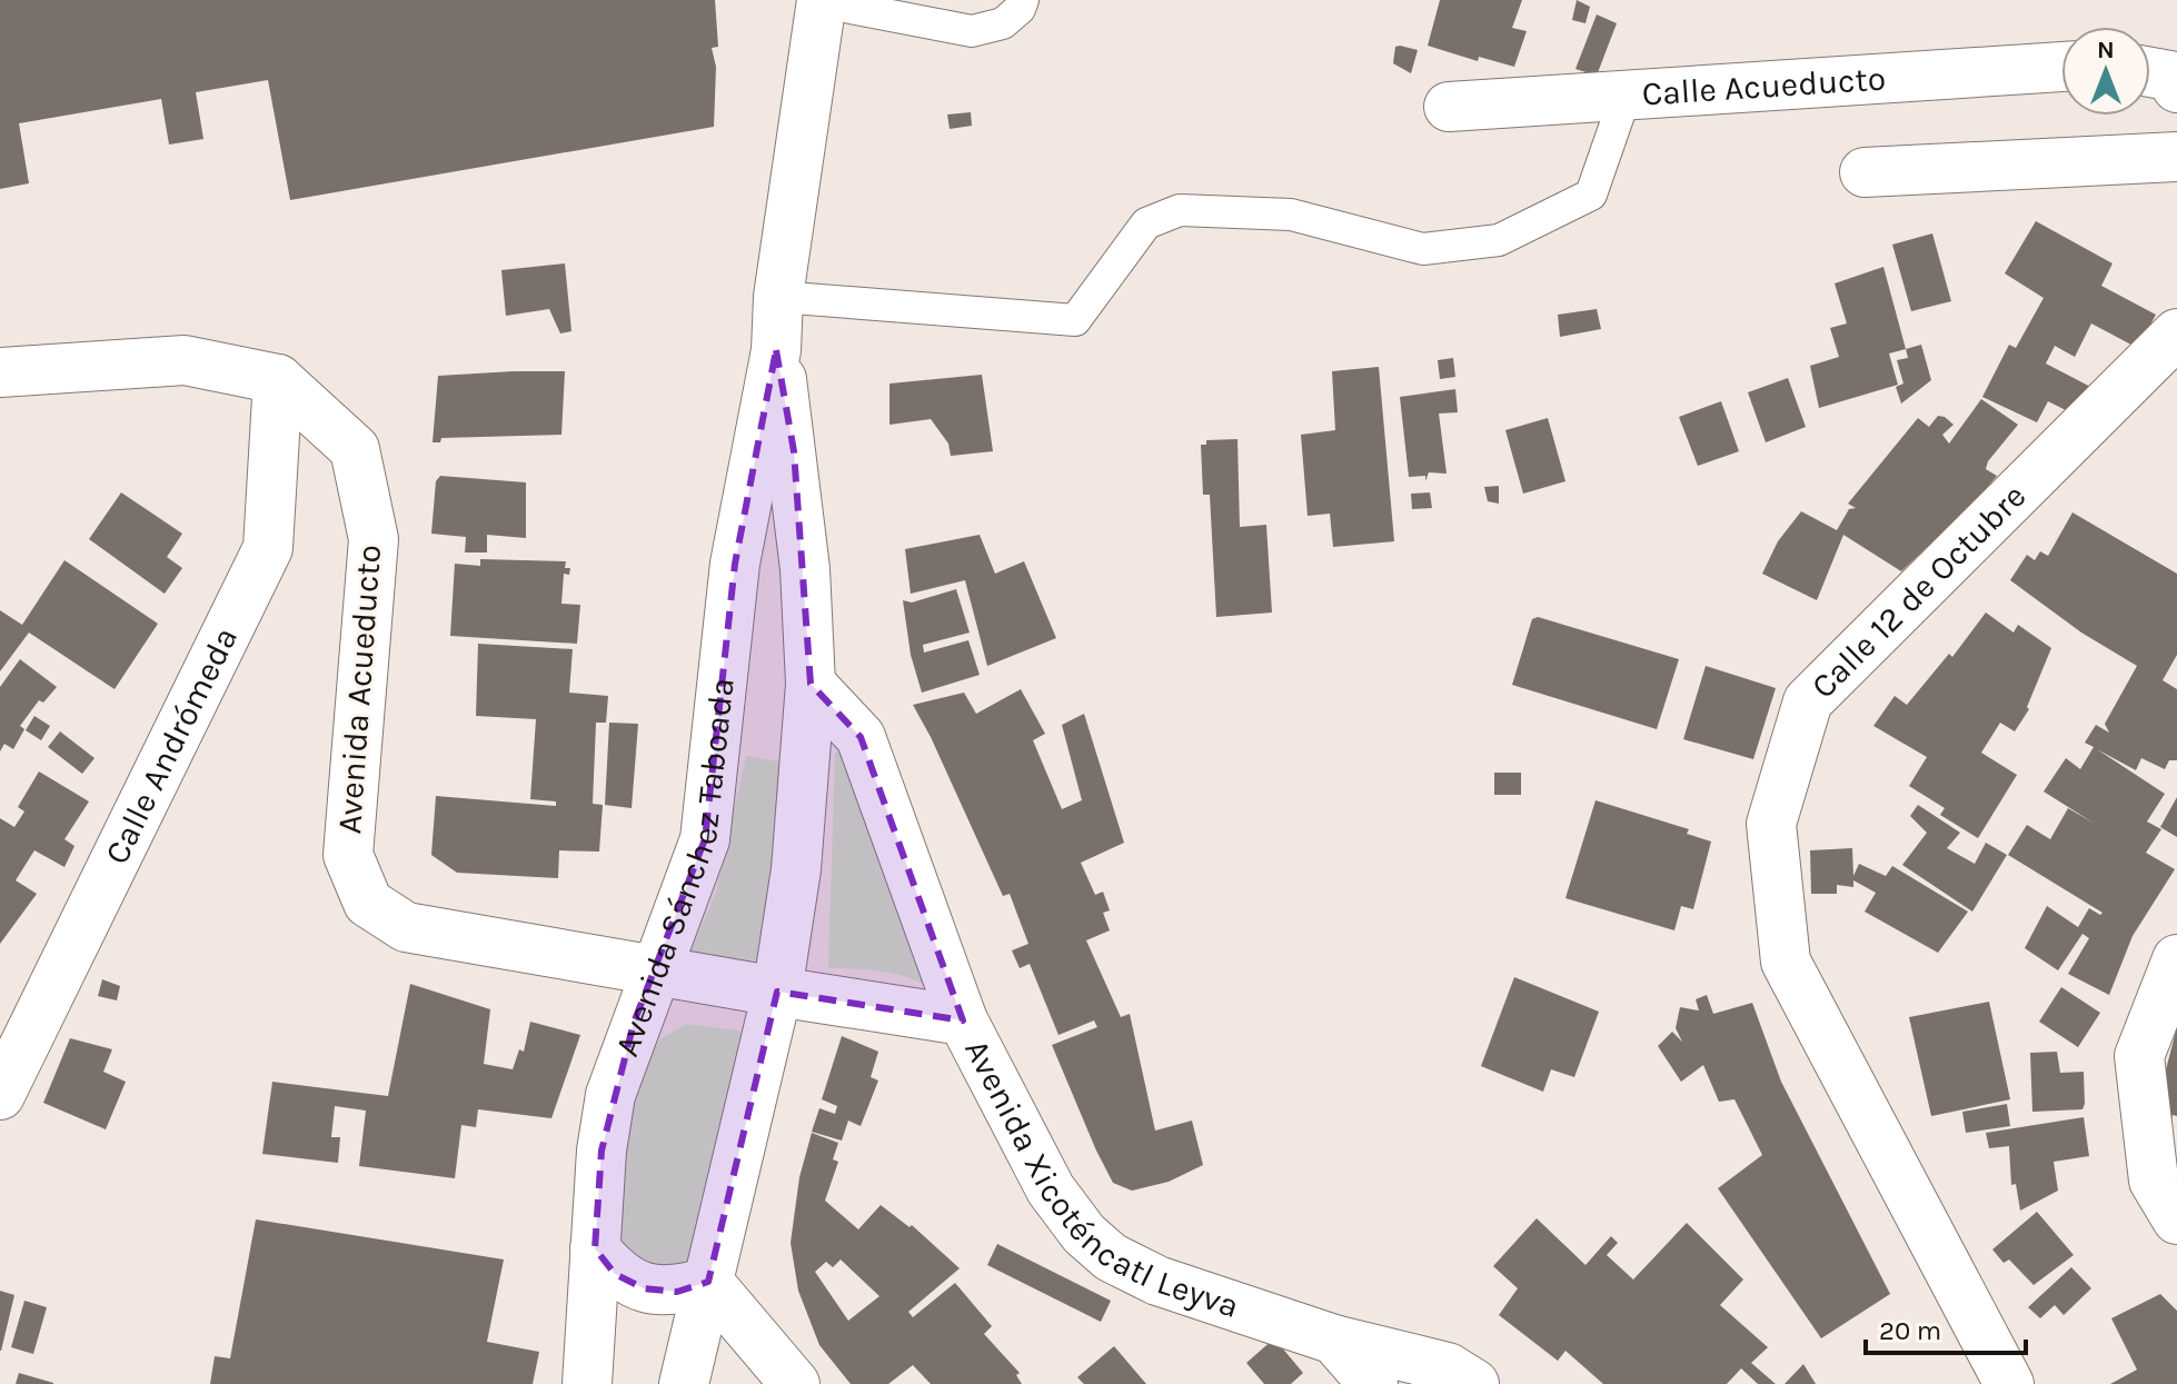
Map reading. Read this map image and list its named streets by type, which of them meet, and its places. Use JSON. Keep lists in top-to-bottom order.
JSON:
{
  "streets": {
    "street": [
      "Calle Acueducto",
      "Calle 12 de Octubre",
      "Avenida Acueducto",
      "Calle Andrómeda",
      "Avenida Sánchez Taboada",
      "Avenida Xicoténcatl Leyva"
    ]
  },
  "crossings": [
    ["Avenida Acueducto", "Calle Andrómeda"],
    ["Avenida Acueducto", "Avenida Sánchez Taboada"],
    ["Avenida Acueducto", "Avenida Xicoténcatl Leyva"],
    ["Avenida Sánchez Taboada", "Avenida Xicoténcatl Leyva"]
  ],
  "scale_bar": "20 m",
  "north": "top"
}
